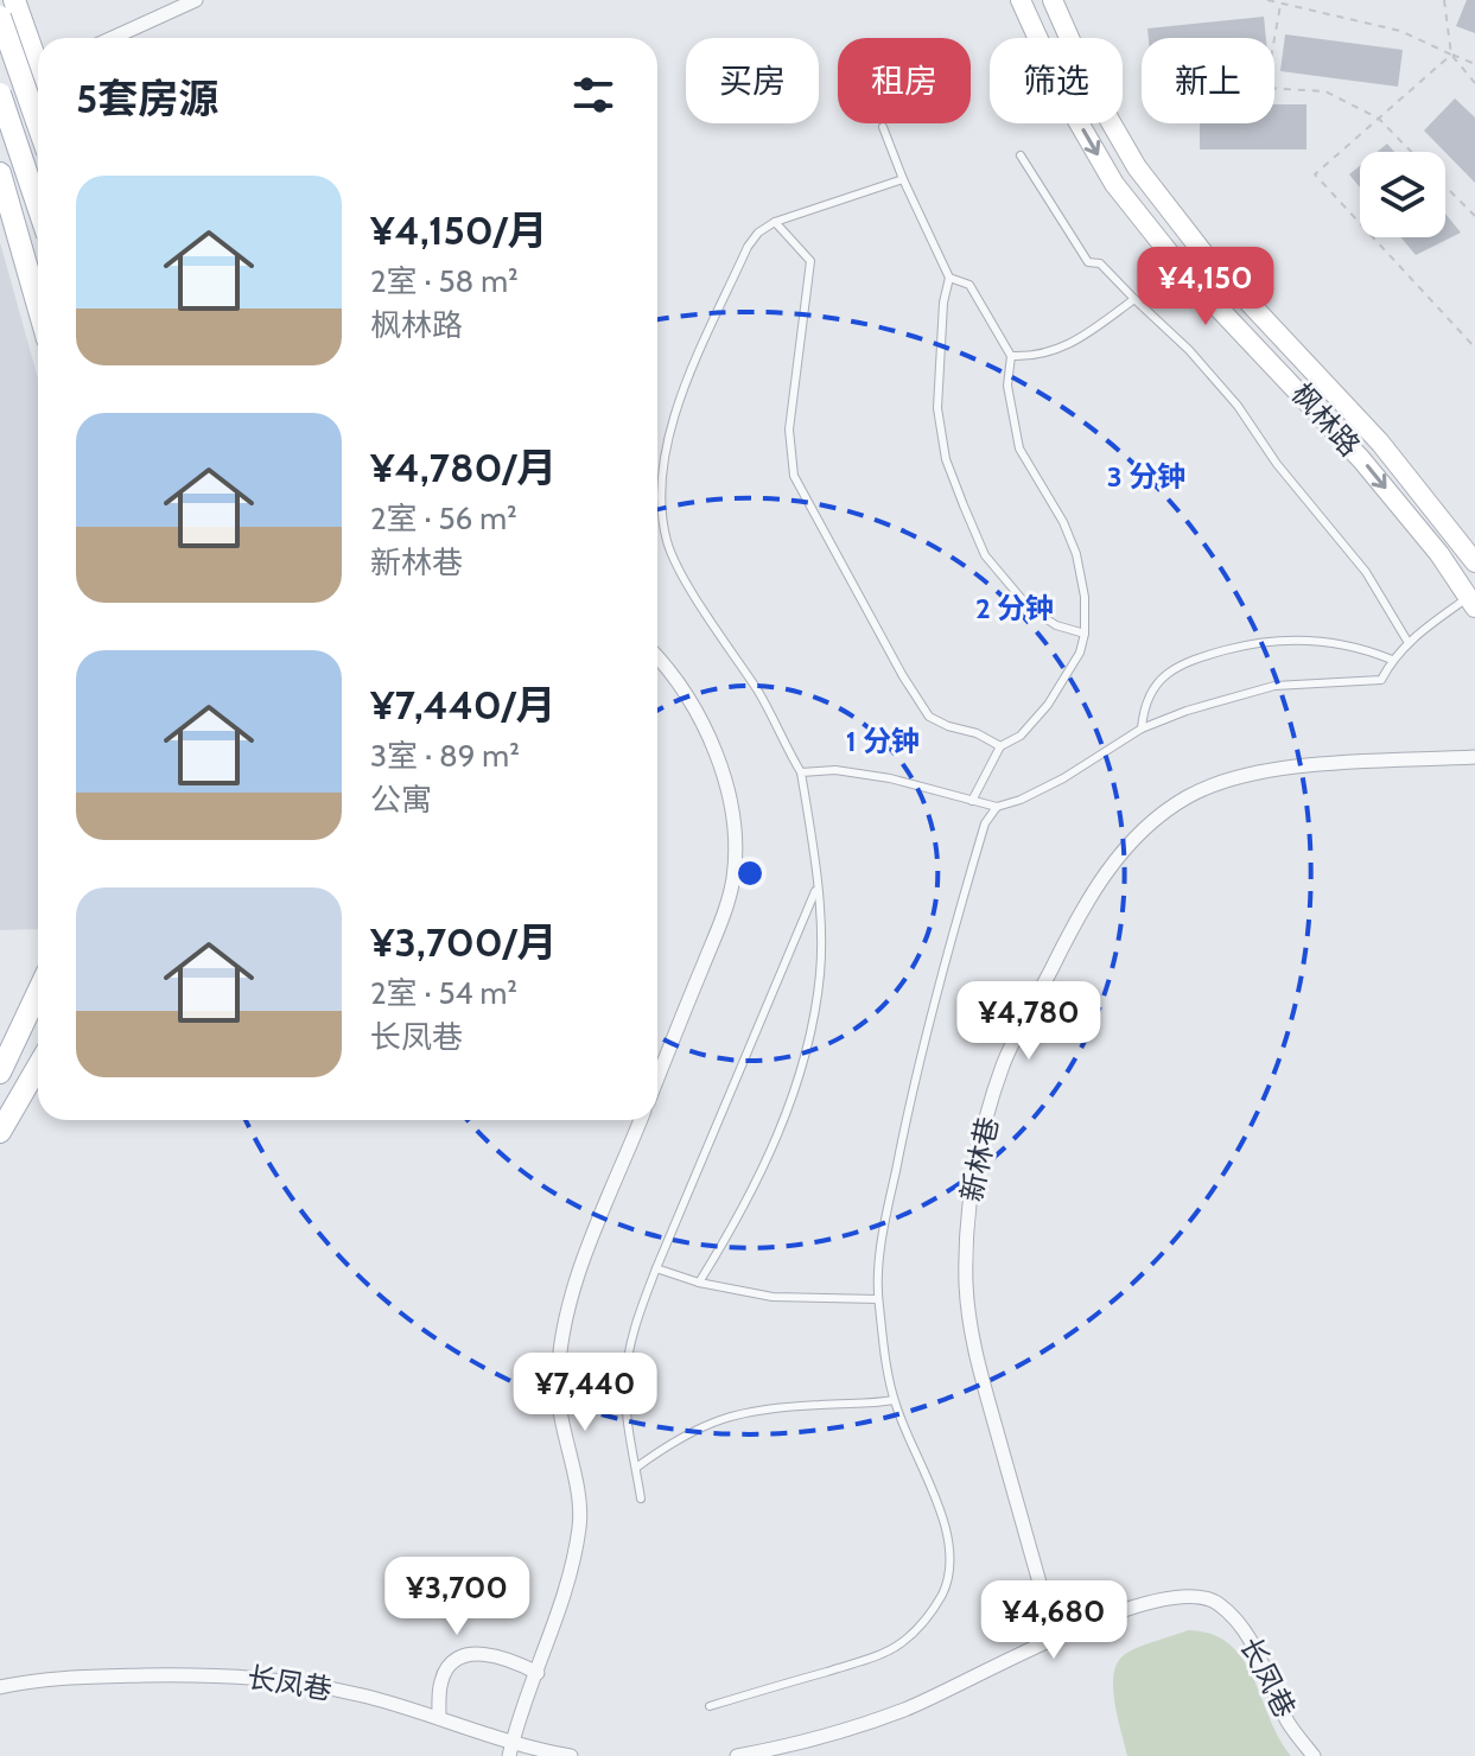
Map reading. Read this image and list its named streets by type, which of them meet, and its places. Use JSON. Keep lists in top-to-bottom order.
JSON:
{
  "streets": {
    "main road": ["枫林路"],
    "street": ["新林巷", "长凤巷"]
  },
  "crossings": [
    ["新林巷", "长凤巷"]
  ],
  "page": {
    "chip": [
      "买房",
      "租房",
      "筛选",
      "新上"
    ],
    "heading": "5套房源",
    "list": [
      {
        "name": "¥4,150/月",
        "note": "2室 · 58 m² · 枫林路"
      },
      {
        "name": "¥4,780/月",
        "note": "2室 · 56 m² · 新林巷"
      },
      {
        "name": "¥7,440/月",
        "note": "3室 · 89 m² · 公寓"
      },
      {
        "name": "¥3,700/月",
        "note": "2室 · 54 m² · 长凤巷"
      }
    ],
    "price": [
      "¥4,150",
      "¥4,780",
      "¥7,440",
      "¥3,700",
      "¥4,680"
    ]
  },
  "rings": ["3 分钟", "2 分钟", "1 分钟"]
}
